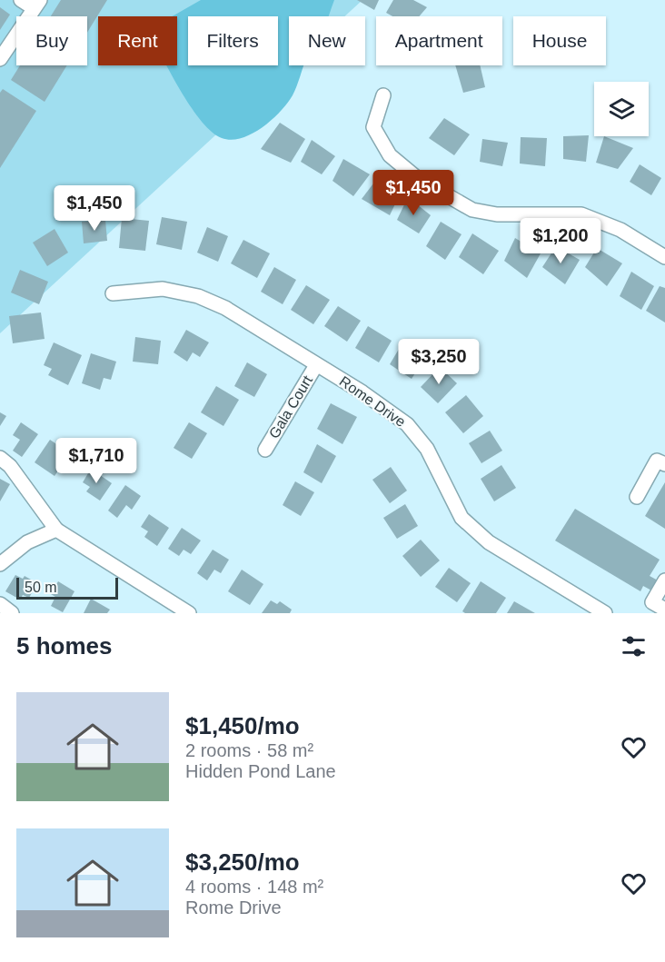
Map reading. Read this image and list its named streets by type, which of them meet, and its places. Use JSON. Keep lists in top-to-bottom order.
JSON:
{
  "streets": {
    "street": ["Rome Drive", "Gala Court"]
  },
  "crossings": [
    ["Rome Drive", "Gala Court"]
  ],
  "scale_bar": "50 m",
  "page": {
    "chip": [
      "Buy",
      "Rent",
      "Filters",
      "New",
      "Apartment",
      "House"
    ],
    "price": [
      "$1,450",
      "$1,450",
      "$1,200",
      "$3,250",
      "$1,710"
    ],
    "scale": "50 m",
    "heading": "5 homes",
    "list": [
      {
        "name": "$1,450/mo",
        "note": "2 rooms · 58 m² · Hidden Pond Lane"
      },
      {
        "name": "$3,250/mo",
        "note": "4 rooms · 148 m² · Rome Drive"
      }
    ]
  }
}
